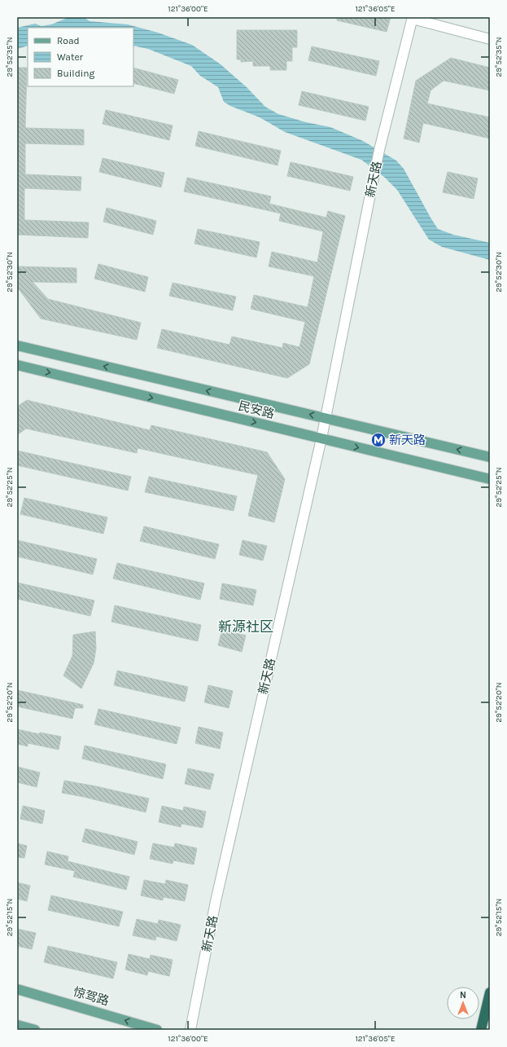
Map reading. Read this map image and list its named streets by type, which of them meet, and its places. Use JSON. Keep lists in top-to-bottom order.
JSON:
{
  "streets": {
    "main road": ["民安路", "惊驾路"],
    "street": ["新天路"]
  },
  "crossings": [
    ["新天路", "民安路"]
  ],
  "one_way": ["惊驾路"],
  "districts": ["新源社区"],
  "places": {
    "metro station": ["新天路"]
  },
  "legend": ["Road", "Water", "Building"],
  "north": "top",
  "coordinates": [
    "121°36'00\"E",
    "121°36'05\"E",
    "29°52'35\"N",
    "29°52'30\"N",
    "29°52'25\"N",
    "29°52'20\"N",
    "29°52'15\"N"
  ]
}
